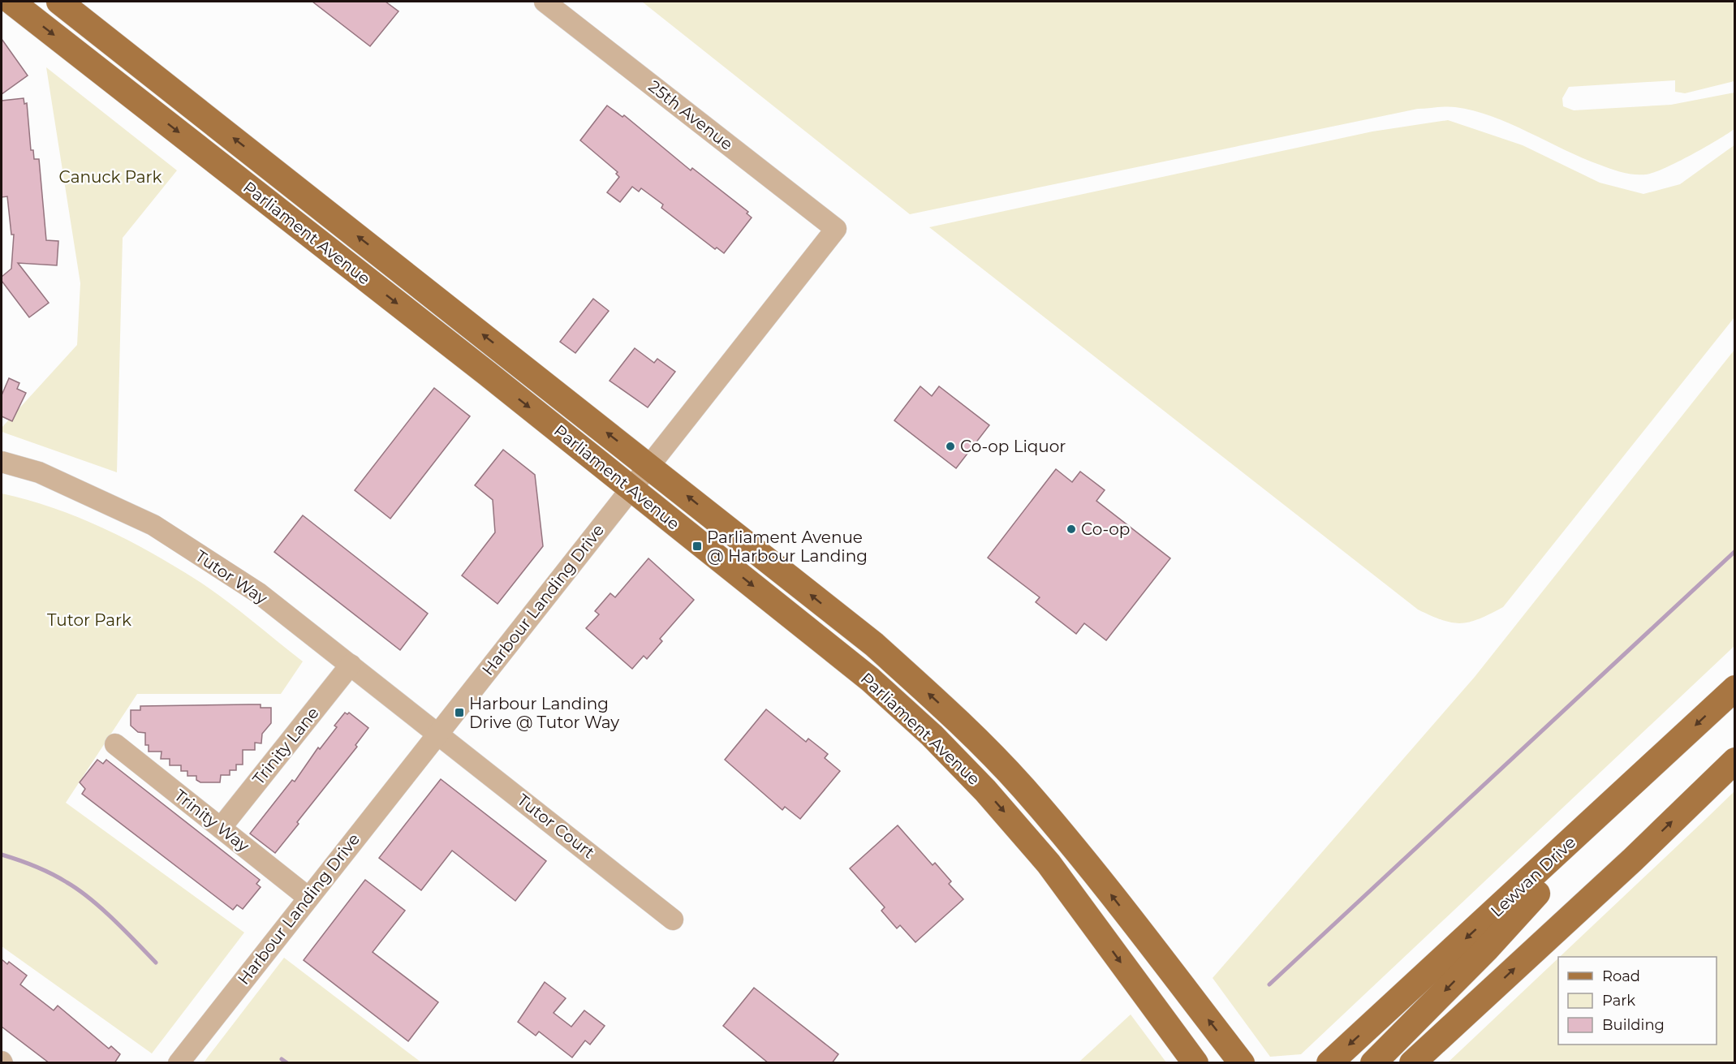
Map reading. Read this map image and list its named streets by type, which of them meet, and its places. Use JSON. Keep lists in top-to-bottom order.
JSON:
{
  "streets": {
    "main road": ["Parliament Avenue", "Lewvan Drive"],
    "street": [
      "25th Avenue",
      "Tutor Way",
      "Harbour Landing Drive",
      "Trinity Lane",
      "Trinity Way",
      "Tutor Court"
    ]
  },
  "crossings": [
    ["25th Avenue", "Harbour Landing Drive"],
    ["Parliament Avenue", "Harbour Landing Drive"],
    ["Tutor Way", "Harbour Landing Drive"],
    ["Tutor Way", "Trinity Lane"],
    ["Tutor Way", "Tutor Court"],
    ["Harbour Landing Drive", "Trinity Way"],
    ["Harbour Landing Drive", "Tutor Court"],
    ["Trinity Lane", "Trinity Way"]
  ],
  "parks": ["Canuck Park", "Tutor Park"],
  "places": {
    "other": ["Co-op Liquor", "Co-op"],
    "transit": ["Parliament Avenue @ Harbour Landing", "Harbour Landing Drive @ Tutor Way"]
  },
  "legend": ["Road", "Park", "Building"]
}
